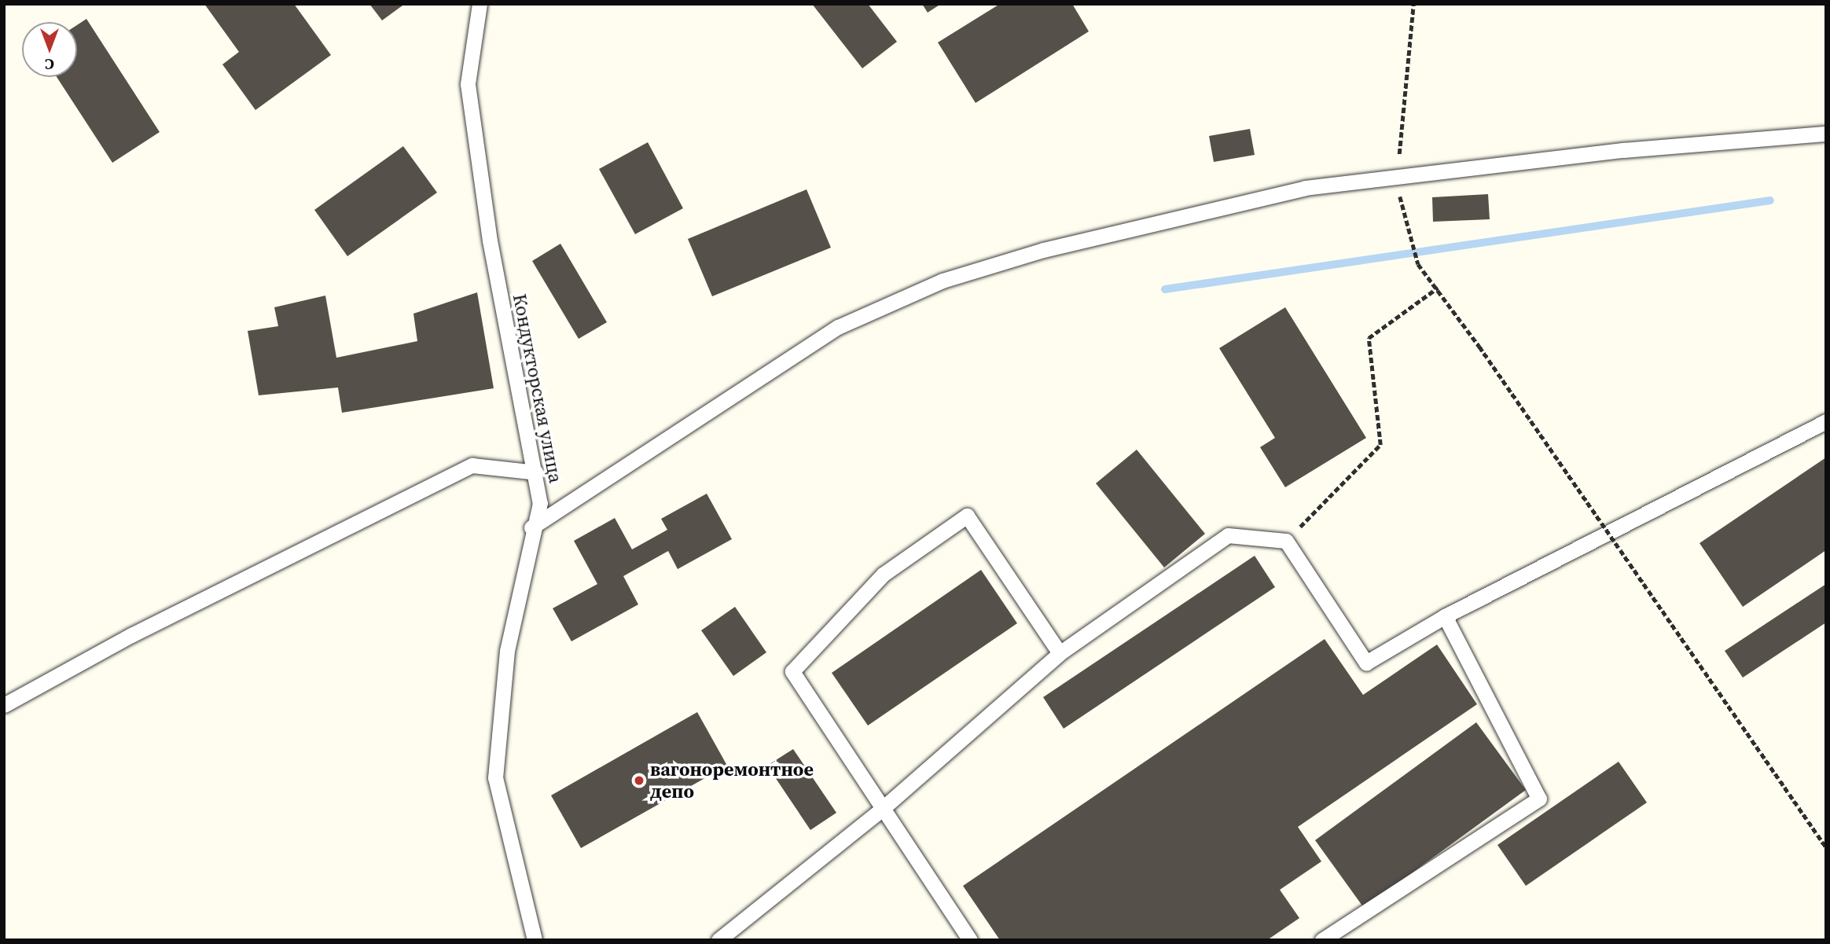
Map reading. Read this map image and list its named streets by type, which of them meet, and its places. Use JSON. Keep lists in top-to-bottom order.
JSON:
{
  "streets": {
    "lane": ["Кондукторская улица"]
  },
  "places": ["вагоноремонтное депо"],
  "north": "bottom"
}
